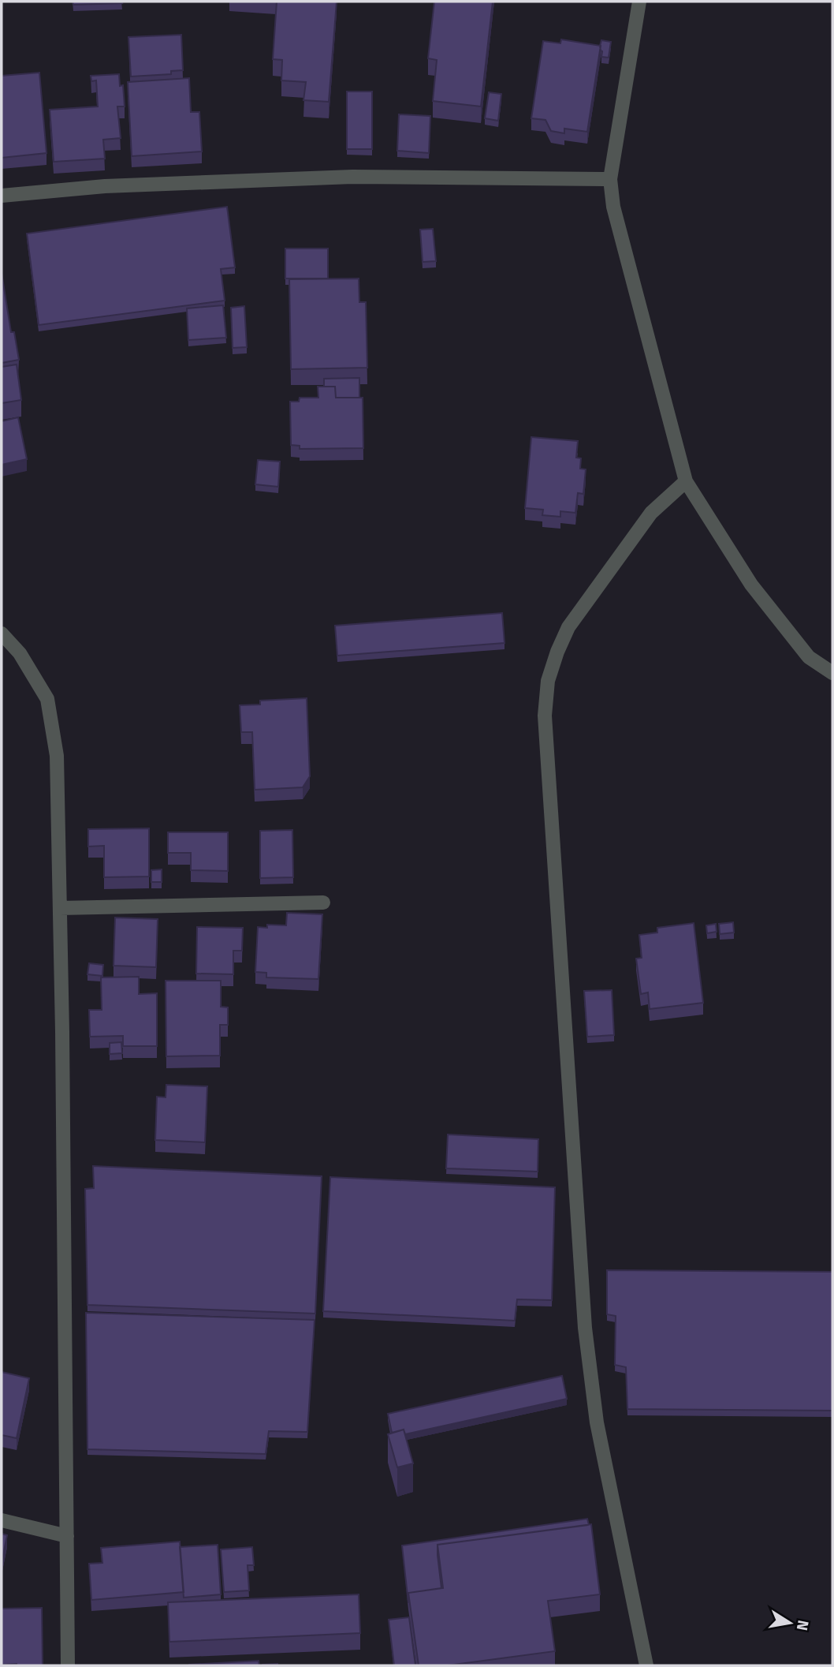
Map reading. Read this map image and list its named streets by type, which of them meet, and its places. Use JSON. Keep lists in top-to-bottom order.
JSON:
{
  "north": "right"
}
